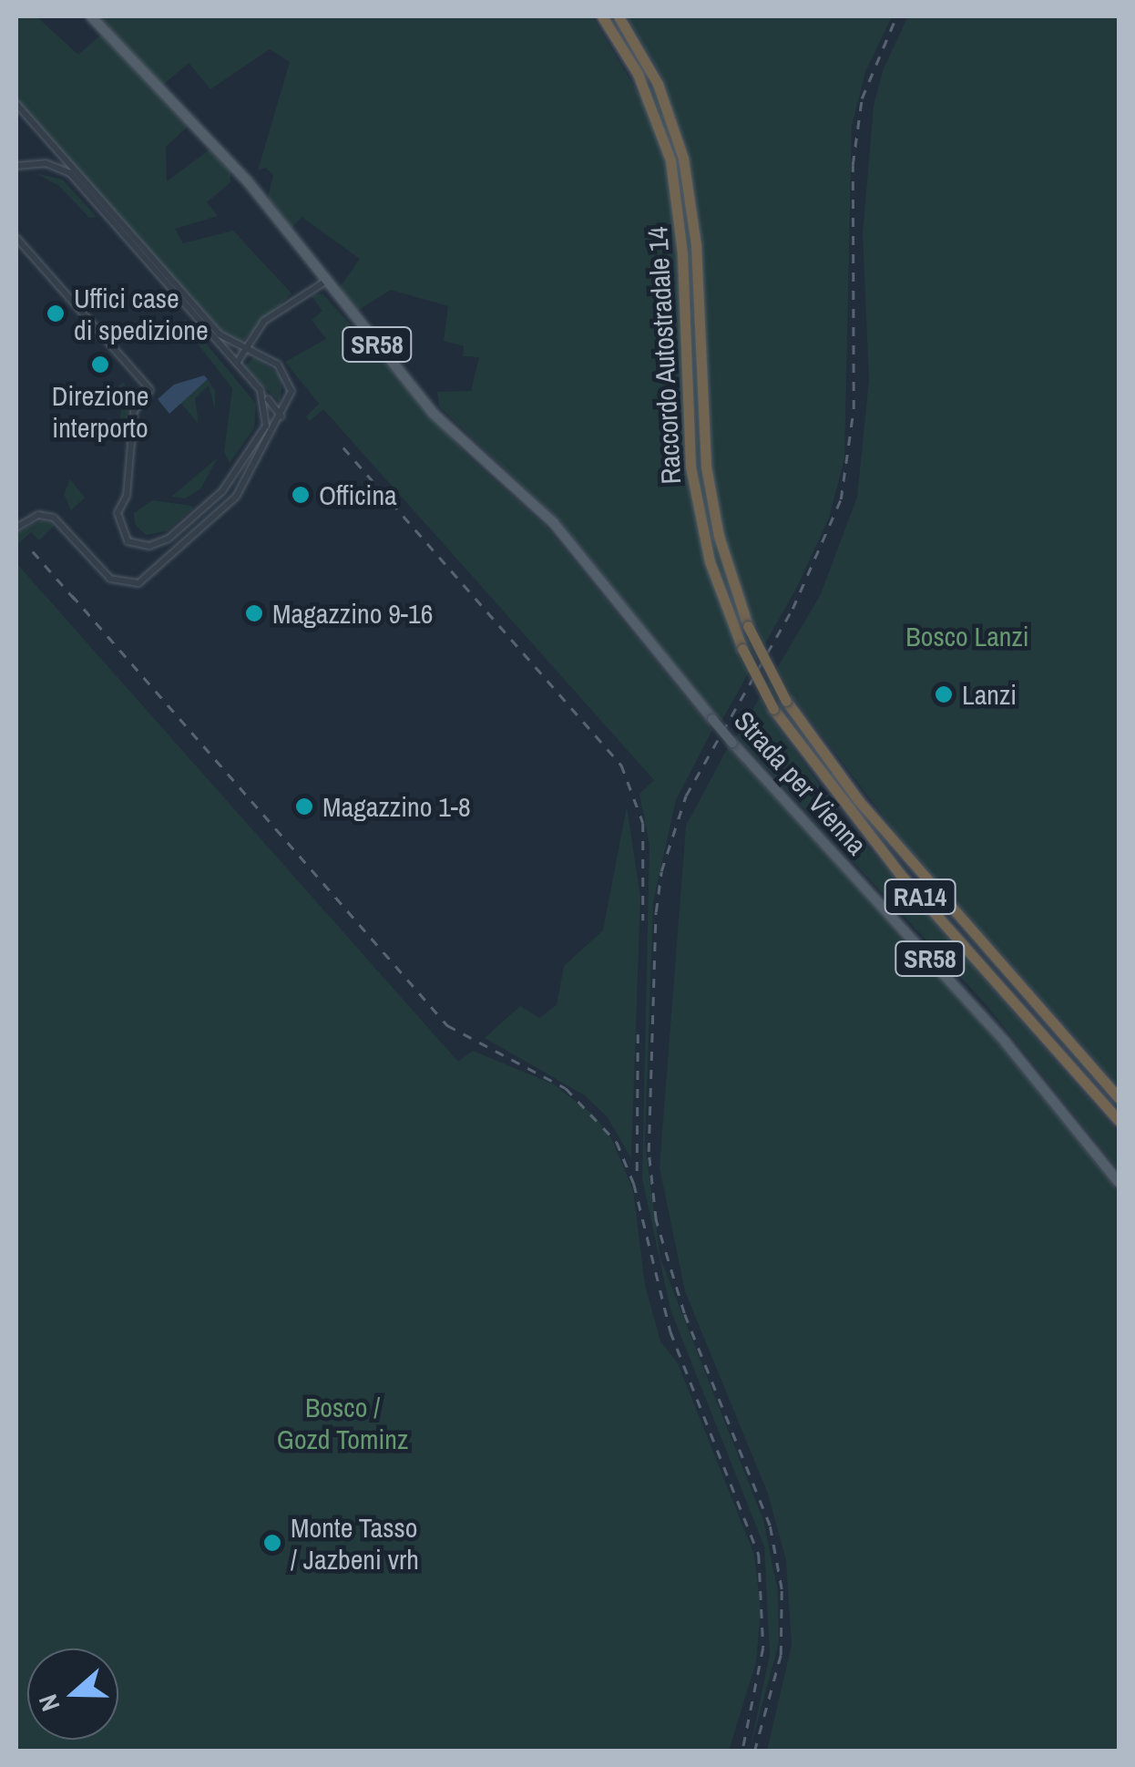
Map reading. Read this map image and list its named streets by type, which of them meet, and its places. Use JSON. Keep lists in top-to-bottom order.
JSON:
{
  "streets": {
    "highway": ["Raccordo Autostradale 14", "RA14"],
    "main road": ["SR58", "Strada per Vienna"]
  },
  "crossings": [
    ["SR58", "Strada per Vienna"]
  ],
  "parks": ["Bosco Lanzi", "Bosco / Gozd Tominz"],
  "places": [
    "Uffici case di spedizione",
    "Direzione interporto",
    "Officina",
    "Magazzino 9-16",
    "Lanzi",
    "Magazzino 1-8",
    "Monte Tasso / Jazbeni vrh"
  ],
  "north": "left"
}
